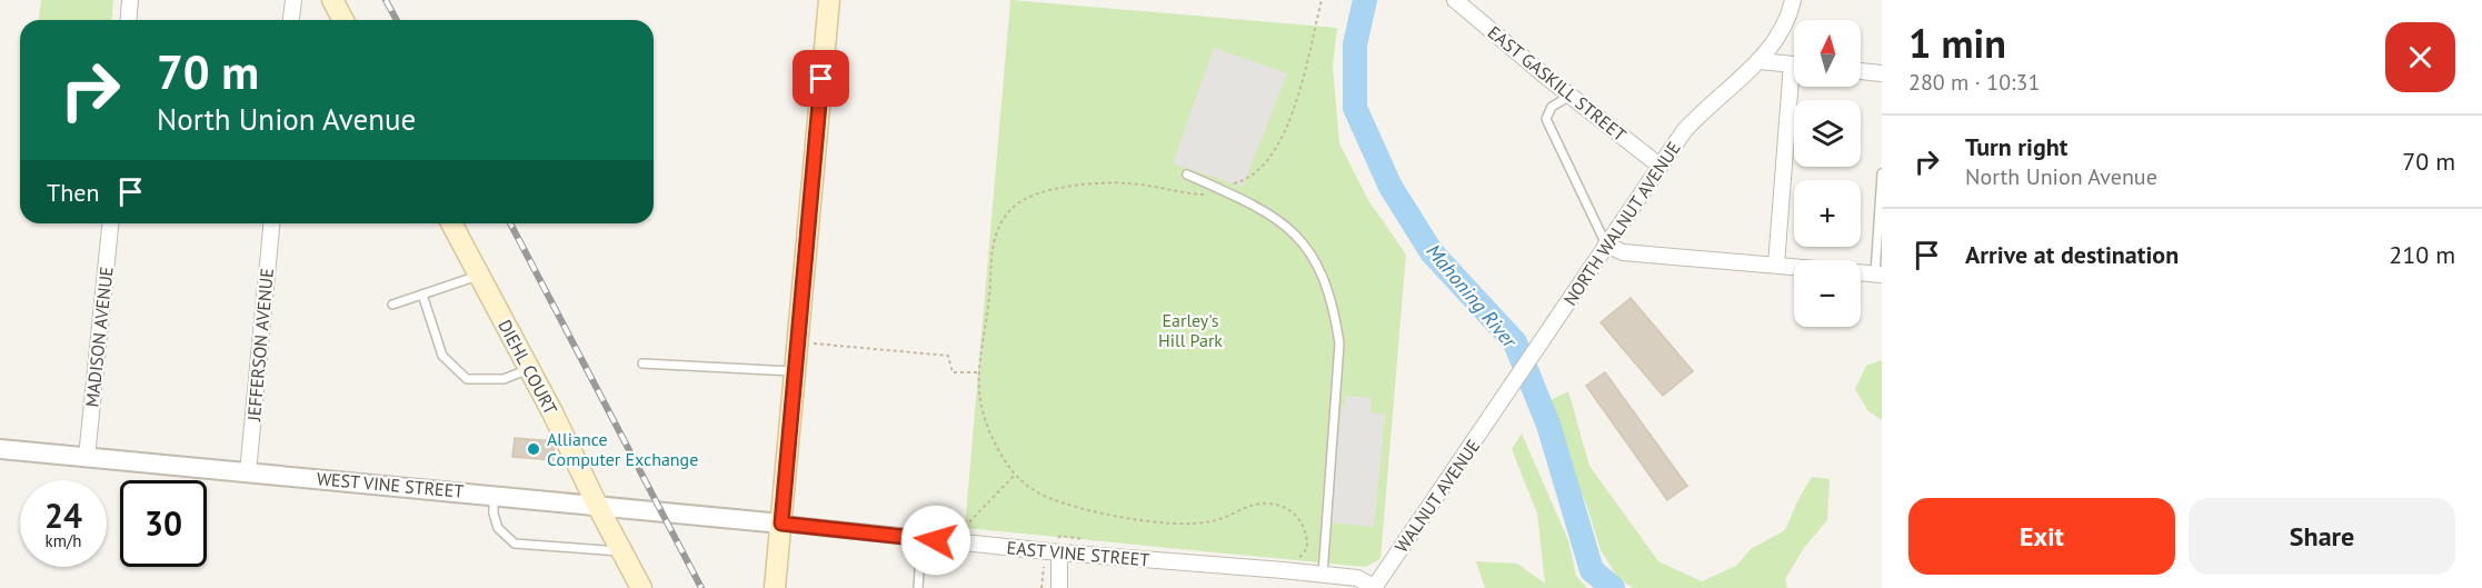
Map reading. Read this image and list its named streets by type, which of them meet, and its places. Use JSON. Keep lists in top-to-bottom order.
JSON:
{
  "streets": {
    "main road": ["DIEHL COURT"],
    "street": [
      "EAST GASKILL STREET",
      "NORTH WALNUT AVENUE",
      "MADISON AVENUE",
      "JEFFERSON AVENUE",
      "WEST VINE STREET",
      "WALNUT AVENUE",
      "EAST VINE STREET"
    ]
  },
  "crossings": [
    ["EAST GASKILL STREET", "NORTH WALNUT AVENUE"],
    ["NORTH WALNUT AVENUE", "WALNUT AVENUE"],
    ["MADISON AVENUE", "WEST VINE STREET"],
    ["JEFFERSON AVENUE", "WEST VINE STREET"],
    ["DIEHL COURT", "WEST VINE STREET"],
    ["WEST VINE STREET", "EAST VINE STREET"],
    ["WALNUT AVENUE", "EAST VINE STREET"]
  ],
  "water": ["Mahoning River"],
  "parks": ["Earley's Hill Park"],
  "places": ["Alliance Computer Exchange"],
  "north": "top",
  "page": {
    "heading": ["1 min", "280 m · 10:31"],
    "map_buttons": ["+", "−"],
    "turn": ["70 m", "North Union Avenue"],
    "list": [
      {
        "name": "Turn right",
        "note": "North Union Avenue",
        "value": "70 m"
      },
      {
        "name": "Arrive at destination",
        "value": "210 m"
      }
    ],
    "then": "Then",
    "speed": "24 km/h",
    "limit": "30",
    "buttons": ["Exit", "Share"]
  }
}
